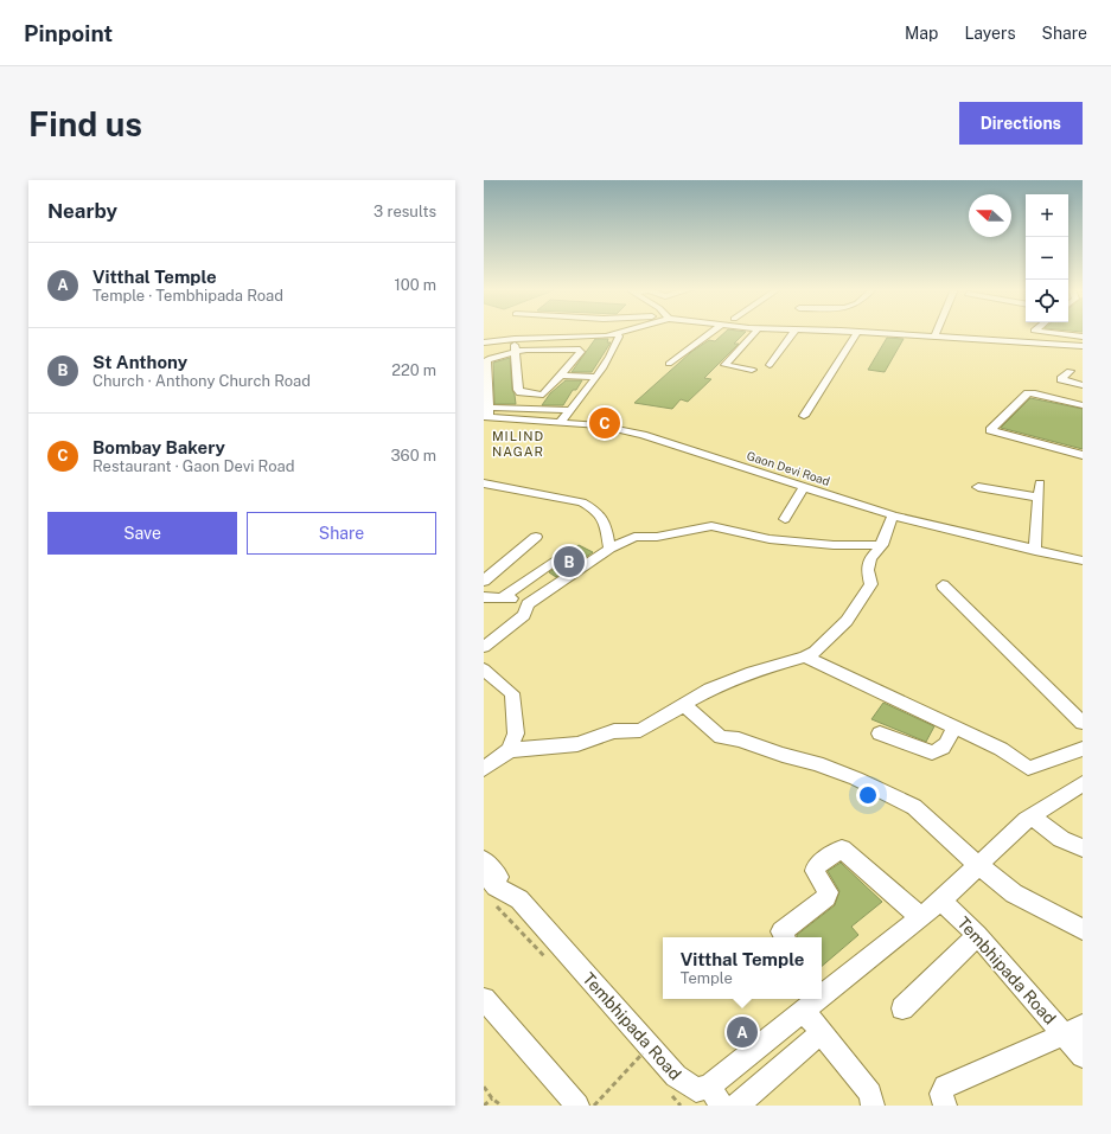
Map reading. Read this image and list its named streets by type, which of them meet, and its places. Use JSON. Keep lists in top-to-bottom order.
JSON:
{
  "streets": {
    "street": ["Gaon Devi Road", "Tembhipada Road"]
  },
  "districts": ["MILIND NAGAR"],
  "north": "left",
  "page": {
    "header": "Pinpoint",
    "nav": ["Map", "Layers", "Share"],
    "buttons": [
      "Directions",
      ["Save", "Share"]
    ],
    "title": "Find us",
    "heading": ["Nearby", "3 results"],
    "map_buttons": ["+", "−"],
    "list": [
      {
        "mark": "A",
        "name": "Vitthal Temple",
        "note": "Temple · Tembhipada Road",
        "value": "100 m"
      },
      {
        "mark": "B",
        "name": "St Anthony",
        "note": "Church · Anthony Church Road",
        "value": "220 m"
      },
      {
        "mark": "C",
        "name": "Bombay Bakery",
        "note": "Restaurant · Gaon Devi Road",
        "value": "360 m"
      }
    ],
    "pins": ["C", "B", "A"],
    "popup": ["Vitthal Temple", "Temple"]
  }
}
